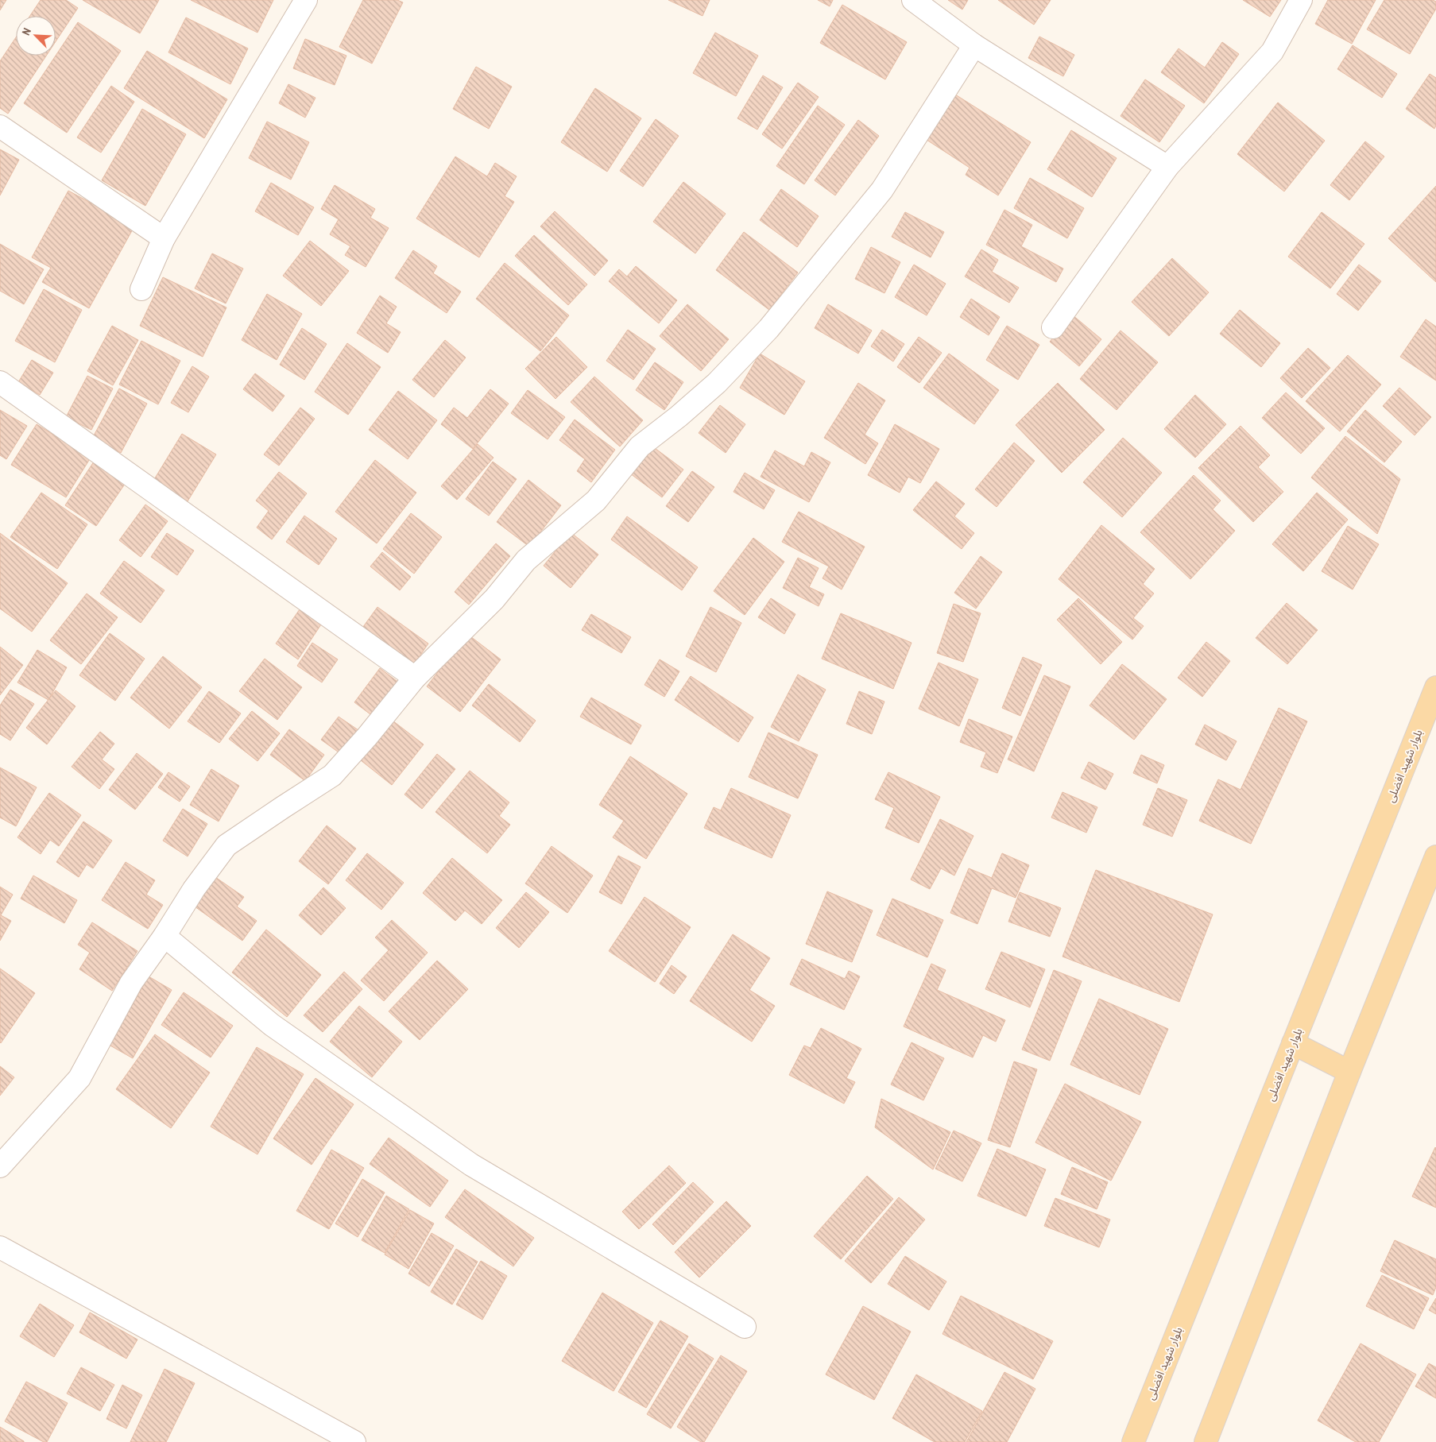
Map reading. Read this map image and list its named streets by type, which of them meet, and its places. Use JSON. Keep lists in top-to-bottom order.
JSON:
{
  "streets": {
    "main road": ["بلوار شهید افضلی"]
  },
  "north": "top left"
}
